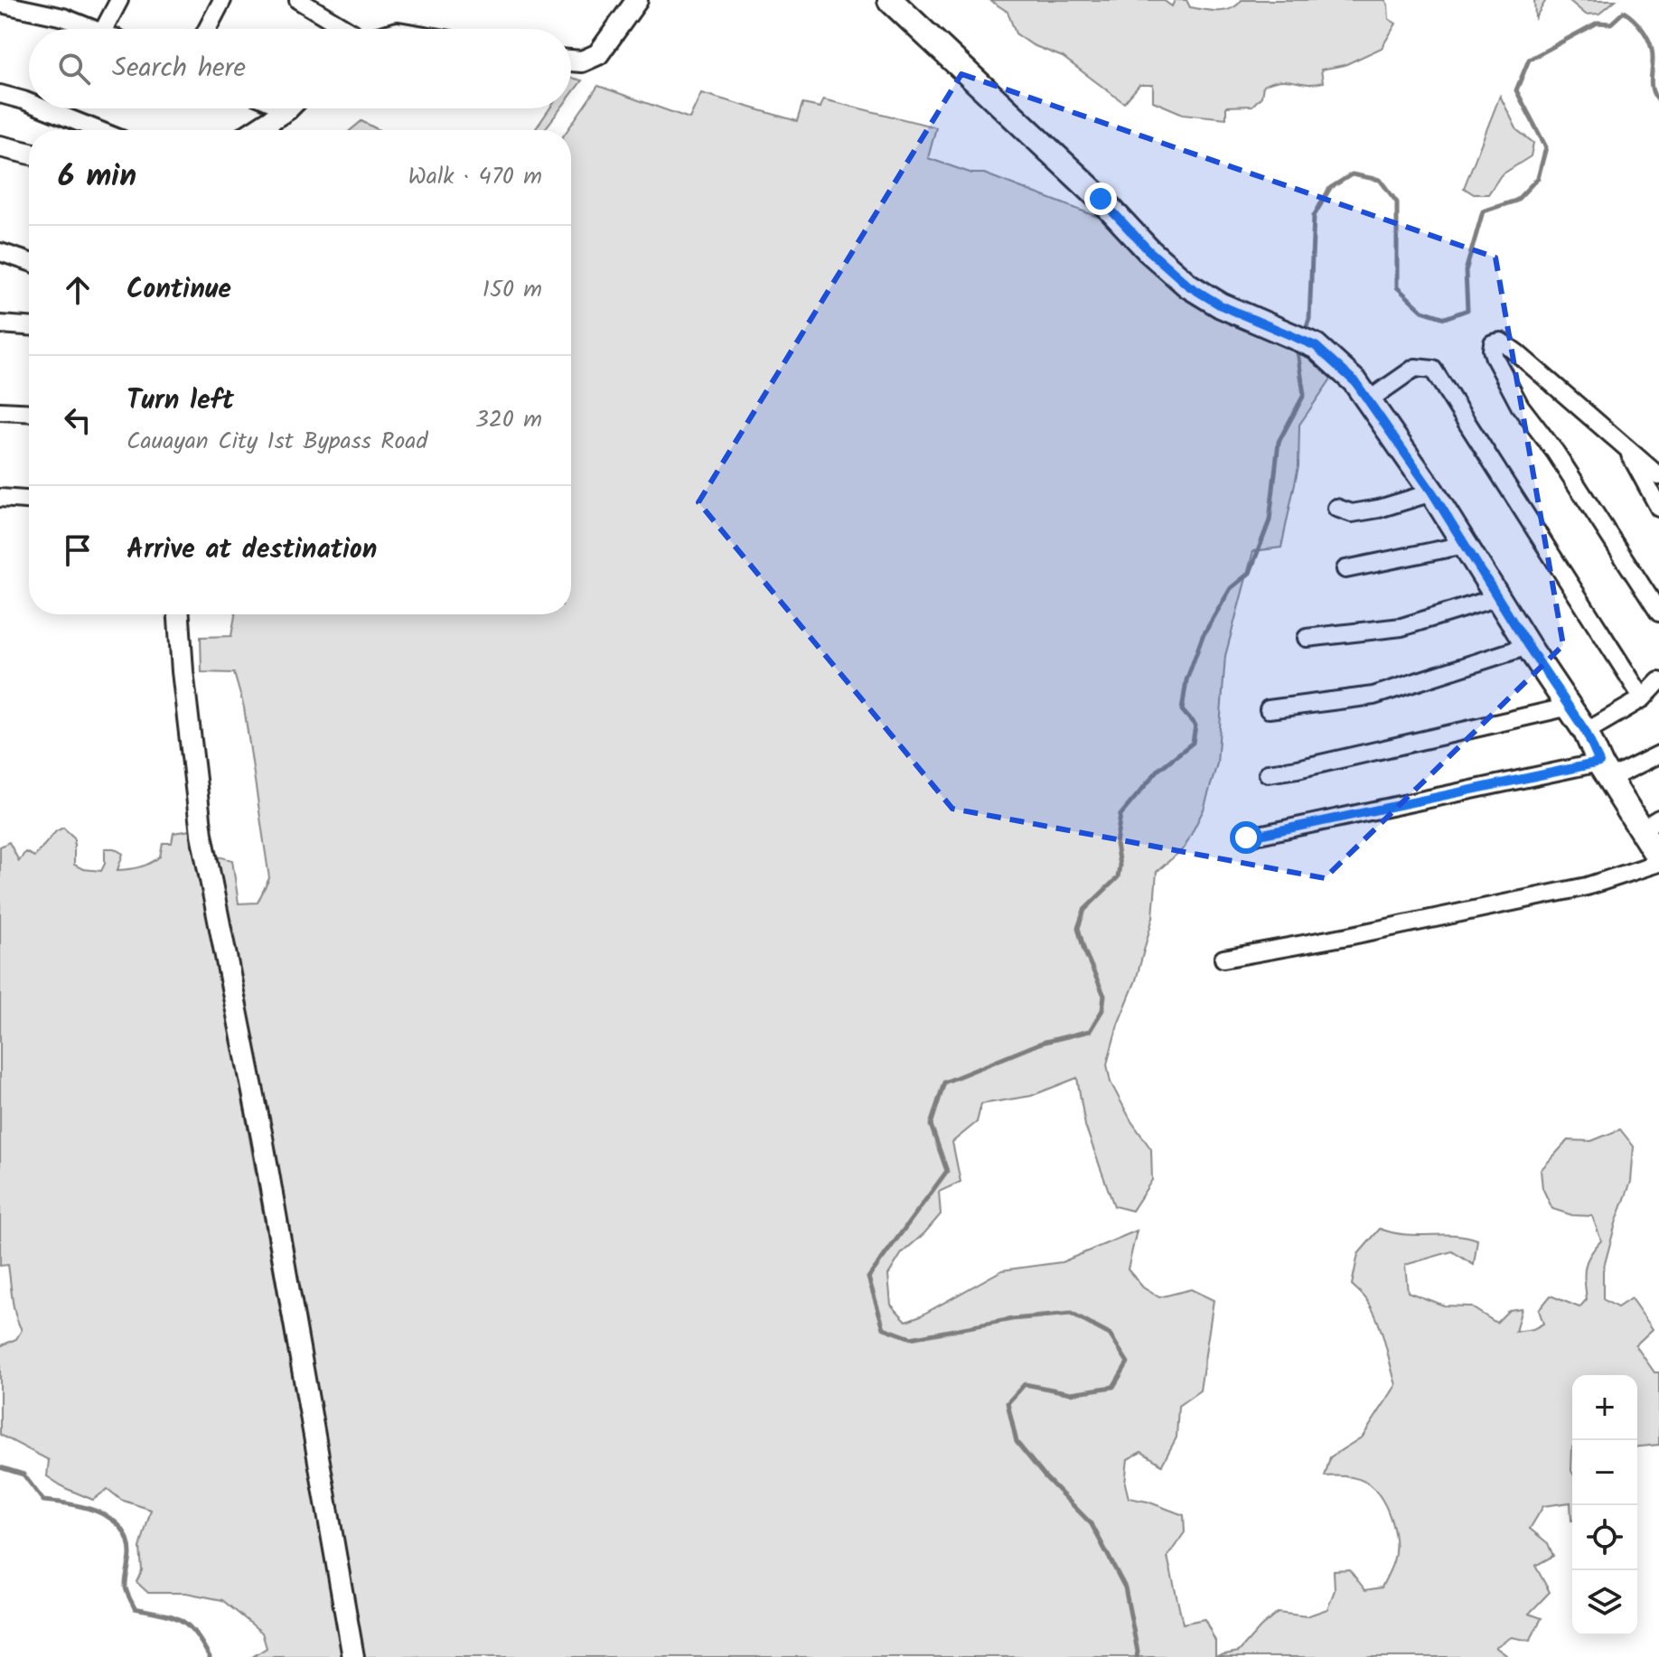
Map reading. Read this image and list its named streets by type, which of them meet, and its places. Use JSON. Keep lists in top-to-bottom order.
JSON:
{
  "page": {
    "search": "Search here",
    "heading": ["6 min", "Walk · 470 m"],
    "list": [
      ["Continue", "150 m"],
      ["Turn left", "Cauayan City 1st Bypass Road", "320 m"],
      "Arrive at destination"
    ],
    "map_buttons": ["+", "−"]
  }
}
